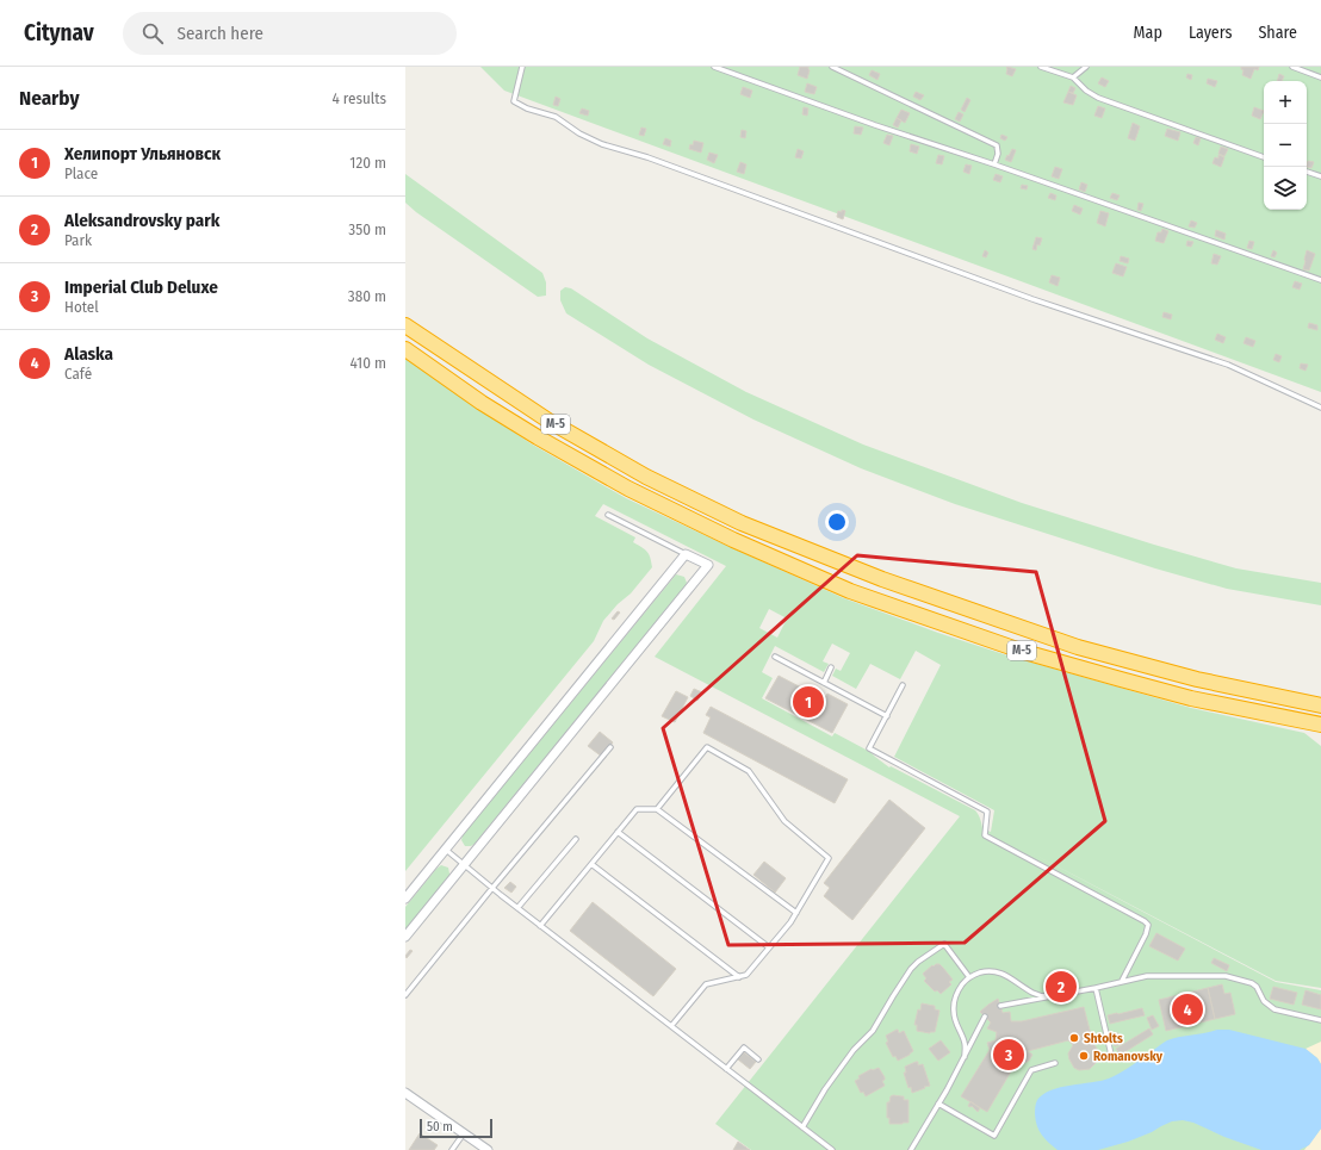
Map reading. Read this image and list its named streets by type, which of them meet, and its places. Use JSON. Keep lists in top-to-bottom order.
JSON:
{
  "streets": {
    "highway": ["М-5"]
  },
  "places": ["Shtolts", "Romanovsky"],
  "scale_bar": "50 m",
  "page": {
    "header": "Citynav",
    "search": "Search here",
    "nav": ["Map", "Layers", "Share"],
    "heading": ["Nearby", "4 results"],
    "map_buttons": ["+", "−"],
    "list": [
      {
        "mark": "1",
        "name": "Хелипорт Ульяновск",
        "note": "Place",
        "value": "120 m"
      },
      {
        "mark": "2",
        "name": "Aleksandrovsky park",
        "note": "Park",
        "value": "350 m"
      },
      {
        "mark": "3",
        "name": "Imperial Club Deluxe",
        "note": "Hotel",
        "value": "380 m"
      },
      {
        "mark": "4",
        "name": "Alaska",
        "note": "Café",
        "value": "410 m"
      }
    ],
    "pins": [
      "1",
      "2",
      "4",
      "3"
    ],
    "scale": "50 m"
  }
}
